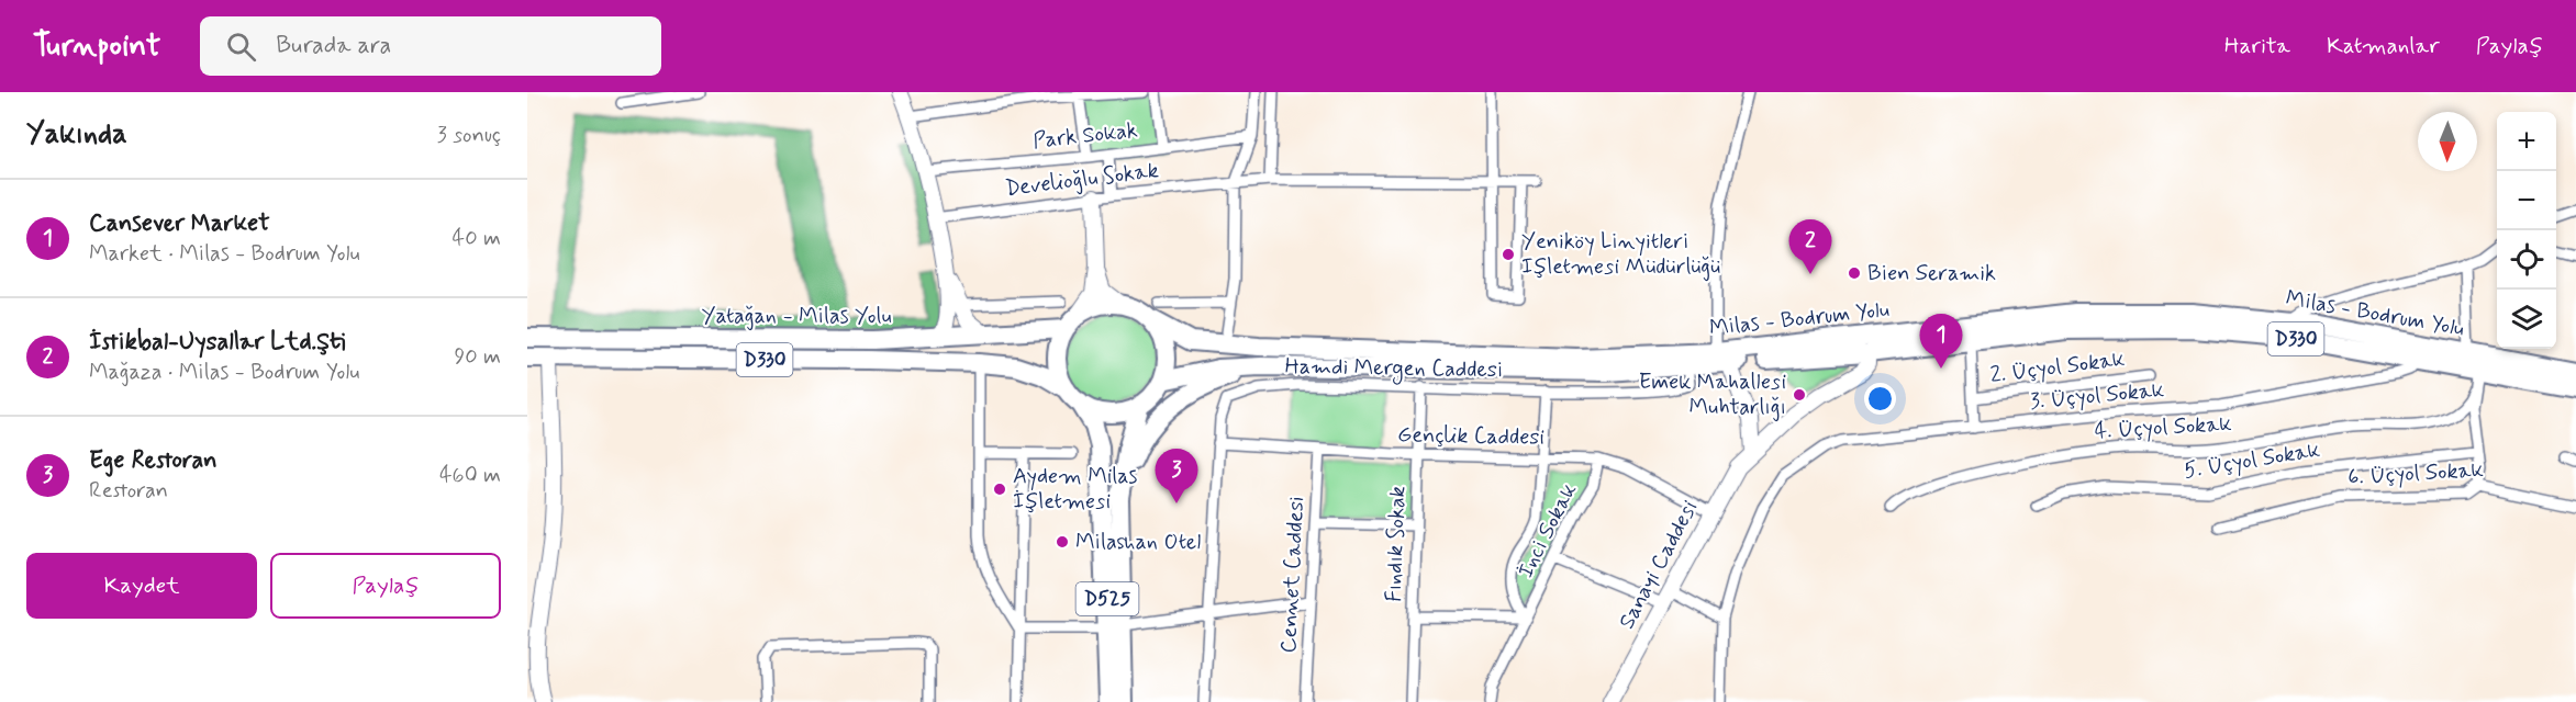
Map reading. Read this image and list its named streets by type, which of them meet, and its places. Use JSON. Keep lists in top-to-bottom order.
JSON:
{
  "streets": {
    "highway": [
      "Milas - Bodrum Yolu",
      "Yatağan - Milas Yolu",
      "D330",
      "D525"
    ],
    "street": [
      "Park Sokak",
      "Develioğlu Sokak",
      "2. Üçyol Sokak",
      "Hamdi Mergen Caddesi",
      "3. Üçyol Sokak",
      "4. Üçyol Sokak",
      "Gençlik Caddesi",
      "5. Üçyol Sokak",
      "6. Üçyol Sokak",
      "İnci Sokak",
      "Fındık Sokak",
      "Sanayi Caddesi",
      "Cennet Caddesi"
    ]
  },
  "crossings": [
    ["Milas - Bodrum Yolu", "Yatağan - Milas Yolu"],
    ["Milas - Bodrum Yolu", "Hamdi Mergen Caddesi"],
    ["Milas - Bodrum Yolu", "3. Üçyol Sokak"],
    ["Milas - Bodrum Yolu", "Sanayi Caddesi"],
    ["Milas - Bodrum Yolu", "D525"],
    ["Yatağan - Milas Yolu", "D525"],
    ["Hamdi Mergen Caddesi", "Gençlik Caddesi"],
    ["Hamdi Mergen Caddesi", "İnci Sokak"],
    ["Hamdi Mergen Caddesi", "Fındık Sokak"],
    ["Gençlik Caddesi", "İnci Sokak"],
    ["Gençlik Caddesi", "Fındık Sokak"],
    ["Gençlik Caddesi", "Sanayi Caddesi"],
    ["Gençlik Caddesi", "Cennet Caddesi"]
  ],
  "places": [
    "Yeniköy Linyitleri Işletmesi Müdürlüğü",
    "Bien Seramik",
    "Emek Mahallesi Muhtarlığı",
    "Aydem Milas İşletmesi",
    "Milashan Otel"
  ],
  "north": "bottom",
  "page": {
    "header": "Turnpoint",
    "search": "Burada ara",
    "nav": ["Harita", "Katmanlar", "Paylaş"],
    "heading": ["Yakında", "3 sonuç"],
    "map_buttons": ["+", "−"],
    "list": [
      {
        "mark": "1",
        "name": "Cansever Market",
        "note": "Market · Milas - Bodrum Yolu",
        "value": "40 m"
      },
      {
        "mark": "2",
        "name": "İstikbal-Uysallar Ltd.Şti",
        "note": "Mağaza · Milas - Bodrum Yolu",
        "value": "90 m"
      },
      {
        "mark": "3",
        "name": "Ege Restoran",
        "note": "Restoran",
        "value": "460 m"
      }
    ],
    "pins": ["2", "1", "3"],
    "buttons": ["Kaydet", "Paylaş"]
  }
}
